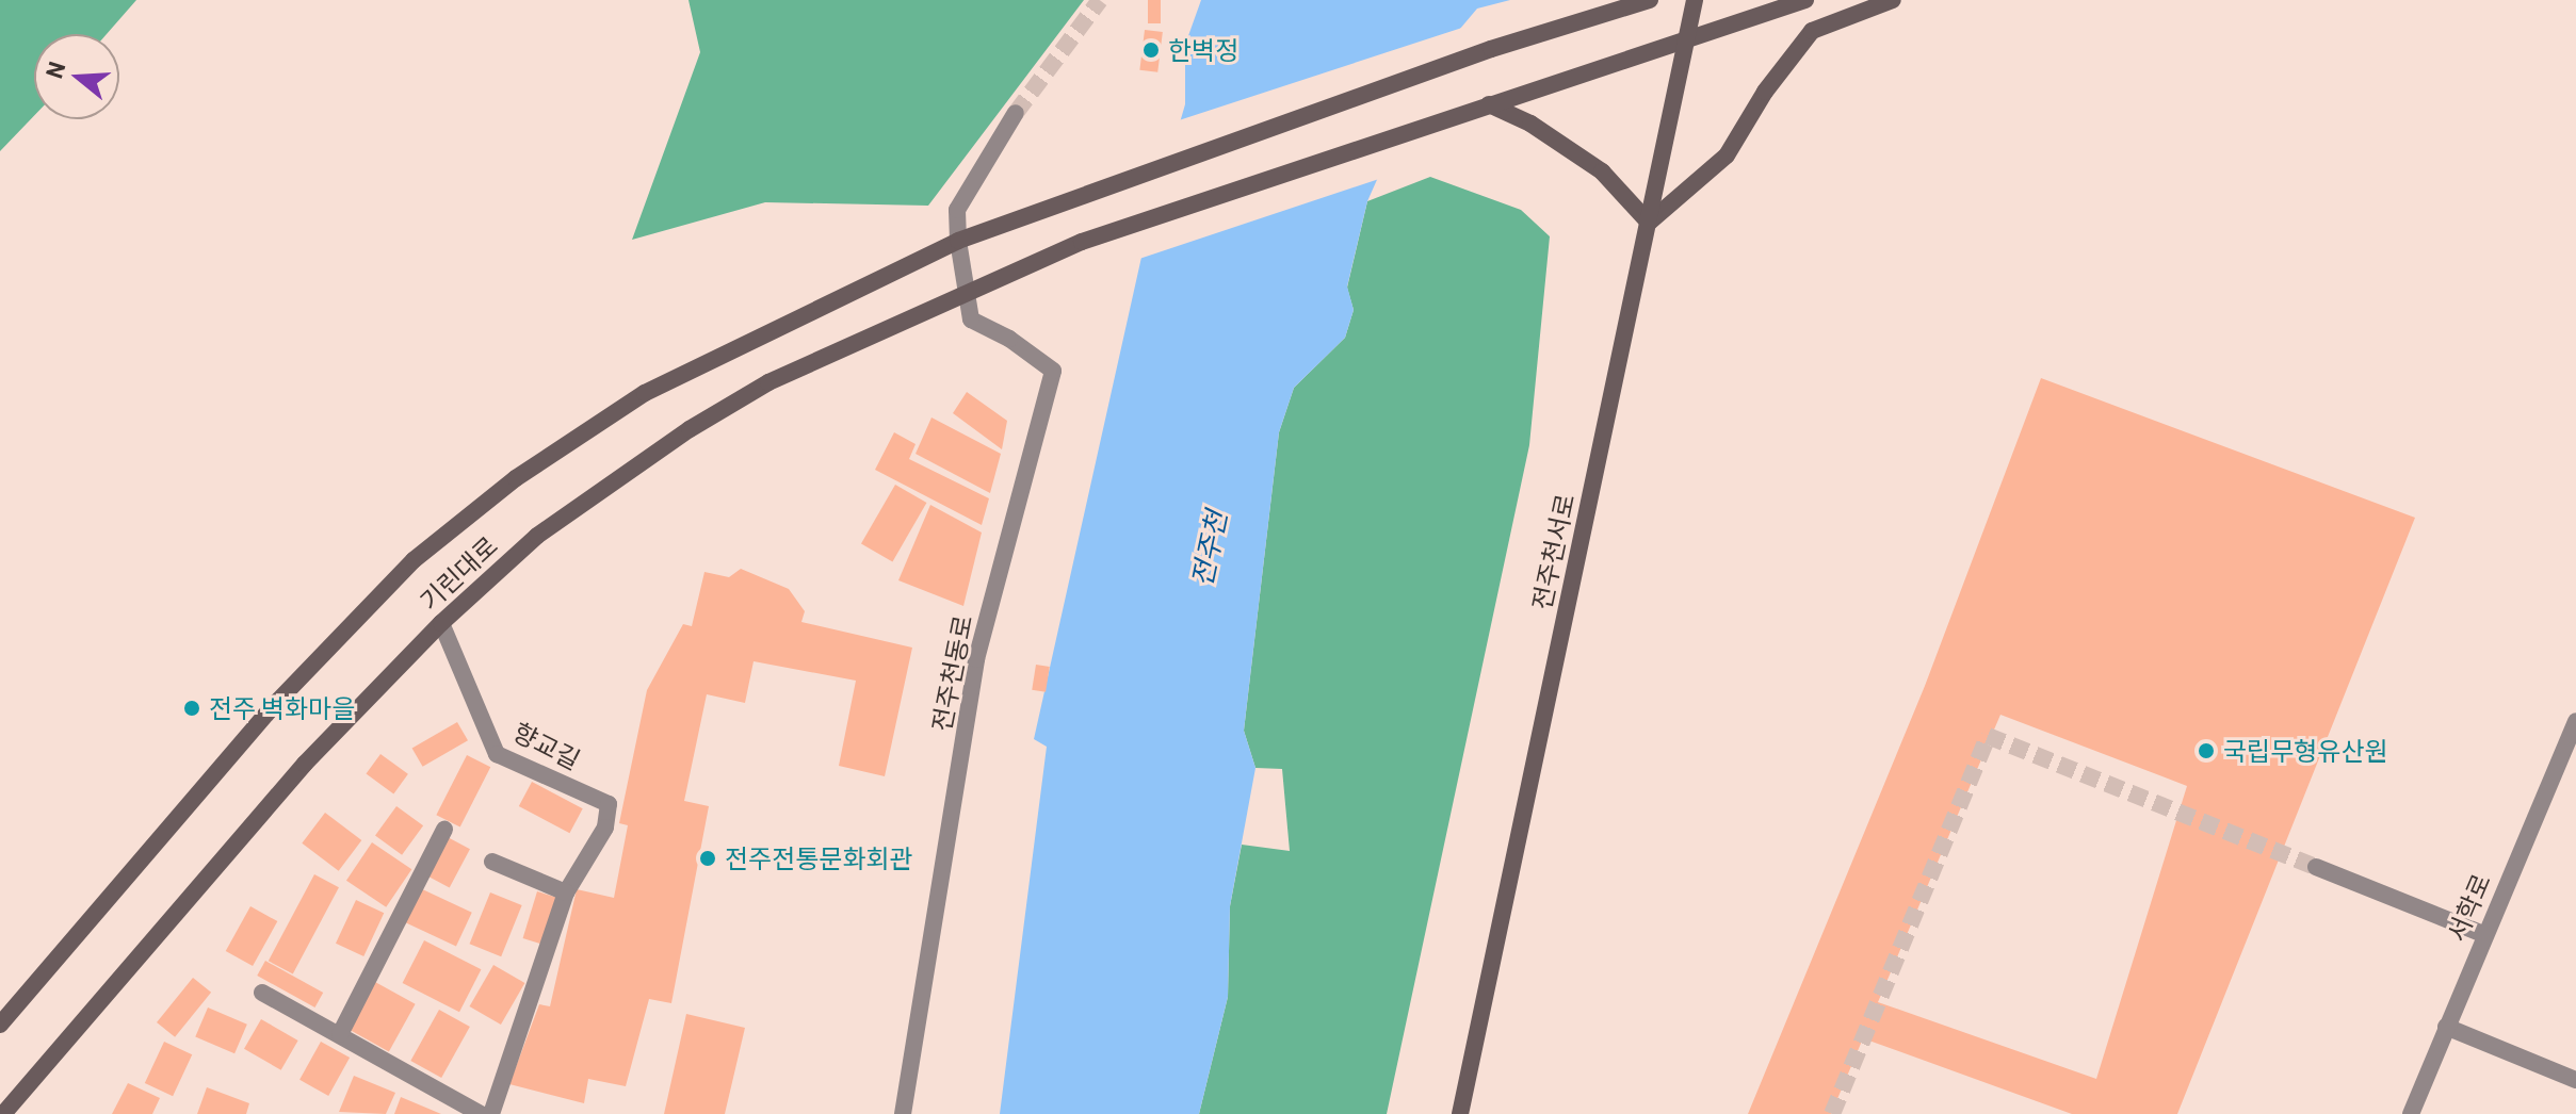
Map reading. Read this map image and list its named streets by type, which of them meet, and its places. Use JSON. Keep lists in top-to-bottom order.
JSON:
{
  "streets": {
    "street": [
      "전주천서로",
      "기린대로",
      "전주천동로",
      "향교길",
      "서학로"
    ]
  },
  "crossings": [
    ["전주천서로", "기린대로"],
    ["기린대로", "전주천동로"],
    ["기린대로", "향교길"]
  ],
  "water": ["전주천"],
  "places": [
    "한벽정",
    "전주 벽화마을",
    "국립무형유산원",
    "전주전통문화회관"
  ],
  "north": "left"
}
